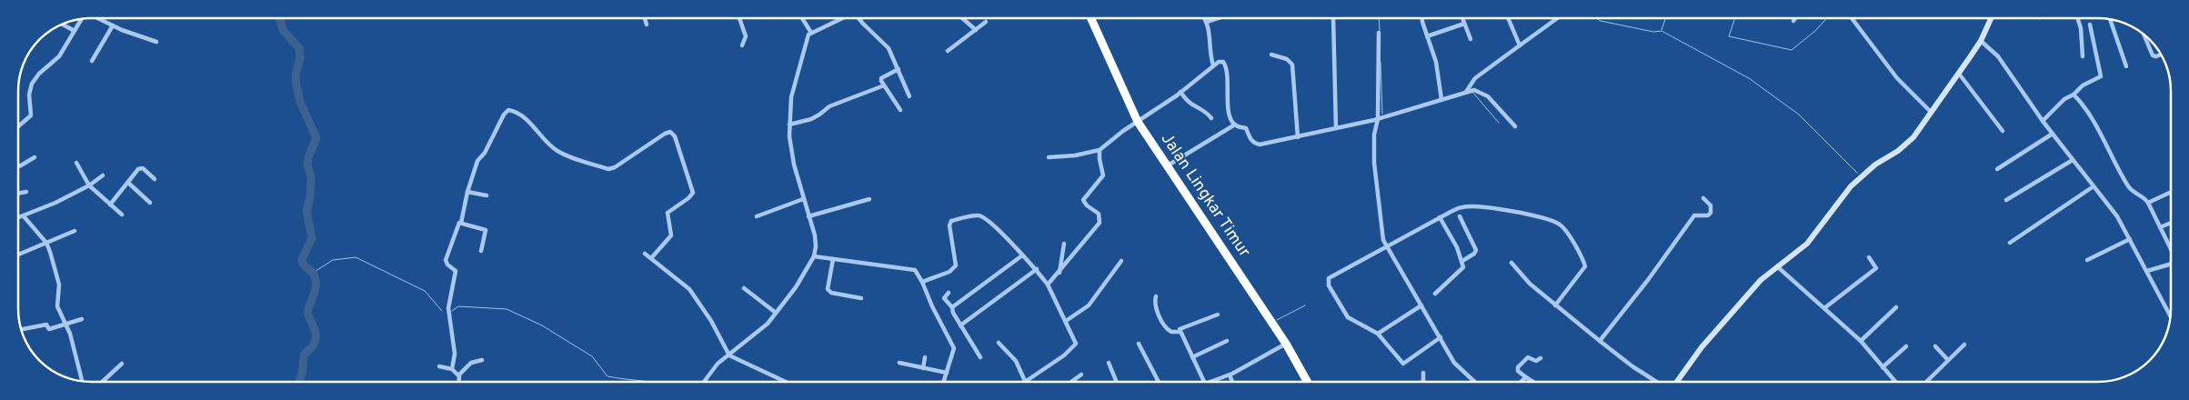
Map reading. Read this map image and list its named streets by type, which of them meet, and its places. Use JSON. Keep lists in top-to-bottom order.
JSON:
{
  "streets": {
    "highway": ["Jalan Lingkar Timur"]
  }
}
